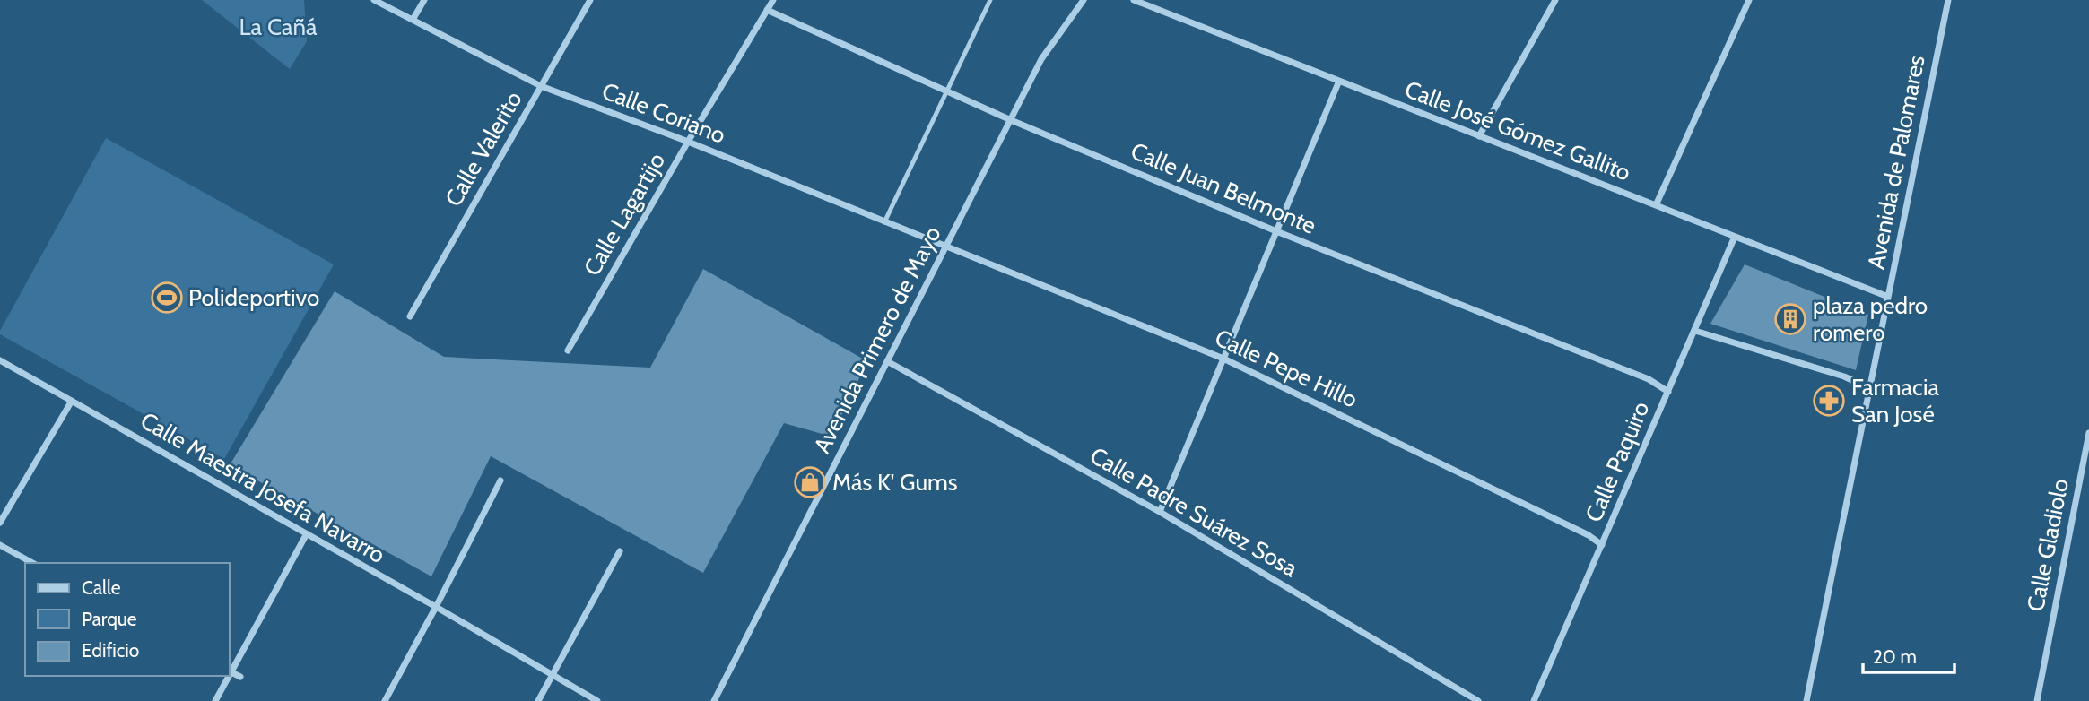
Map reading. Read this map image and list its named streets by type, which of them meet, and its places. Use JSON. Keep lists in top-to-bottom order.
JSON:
{
  "streets": {
    "street": [
      "Calle Coriano",
      "Calle José Gómez Gallito",
      "Calle Valerito",
      "Avenida de Palomares",
      "Calle Juan Belmonte",
      "Calle Lagartijo",
      "Avenida Primero de Mayo",
      "Calle Pepe Hillo",
      "Calle Paquiro",
      "Calle Maestra Josefa Navarro",
      "Calle Padre Suárez Sosa",
      "Calle Gladiolo"
    ]
  },
  "crossings": [
    ["Calle Coriano", "Calle Valerito"],
    ["Calle Coriano", "Calle Lagartijo"],
    ["Calle Coriano", "Avenida Primero de Mayo"],
    ["Calle Coriano", "Calle Pepe Hillo"],
    ["Calle José Gómez Gallito", "Avenida de Palomares"],
    ["Calle José Gómez Gallito", "Calle Paquiro"],
    ["Calle Juan Belmonte", "Calle Lagartijo"],
    ["Calle Juan Belmonte", "Avenida Primero de Mayo"],
    ["Calle Juan Belmonte", "Calle Paquiro"],
    ["Avenida Primero de Mayo", "Calle Pepe Hillo"],
    ["Avenida Primero de Mayo", "Calle Padre Suárez Sosa"],
    ["Calle Pepe Hillo", "Calle Paquiro"]
  ],
  "parks": ["La Cañá"],
  "places": {
    "sports": ["Polideportivo"],
    "building": ["plaza pedro romero"],
    "pharmacy": ["Farmacia San José"],
    "shop": ["Más K' Gums"]
  },
  "legend": ["Calle", "Parque", "Edificio"],
  "scale_bar": "20 m"
}
